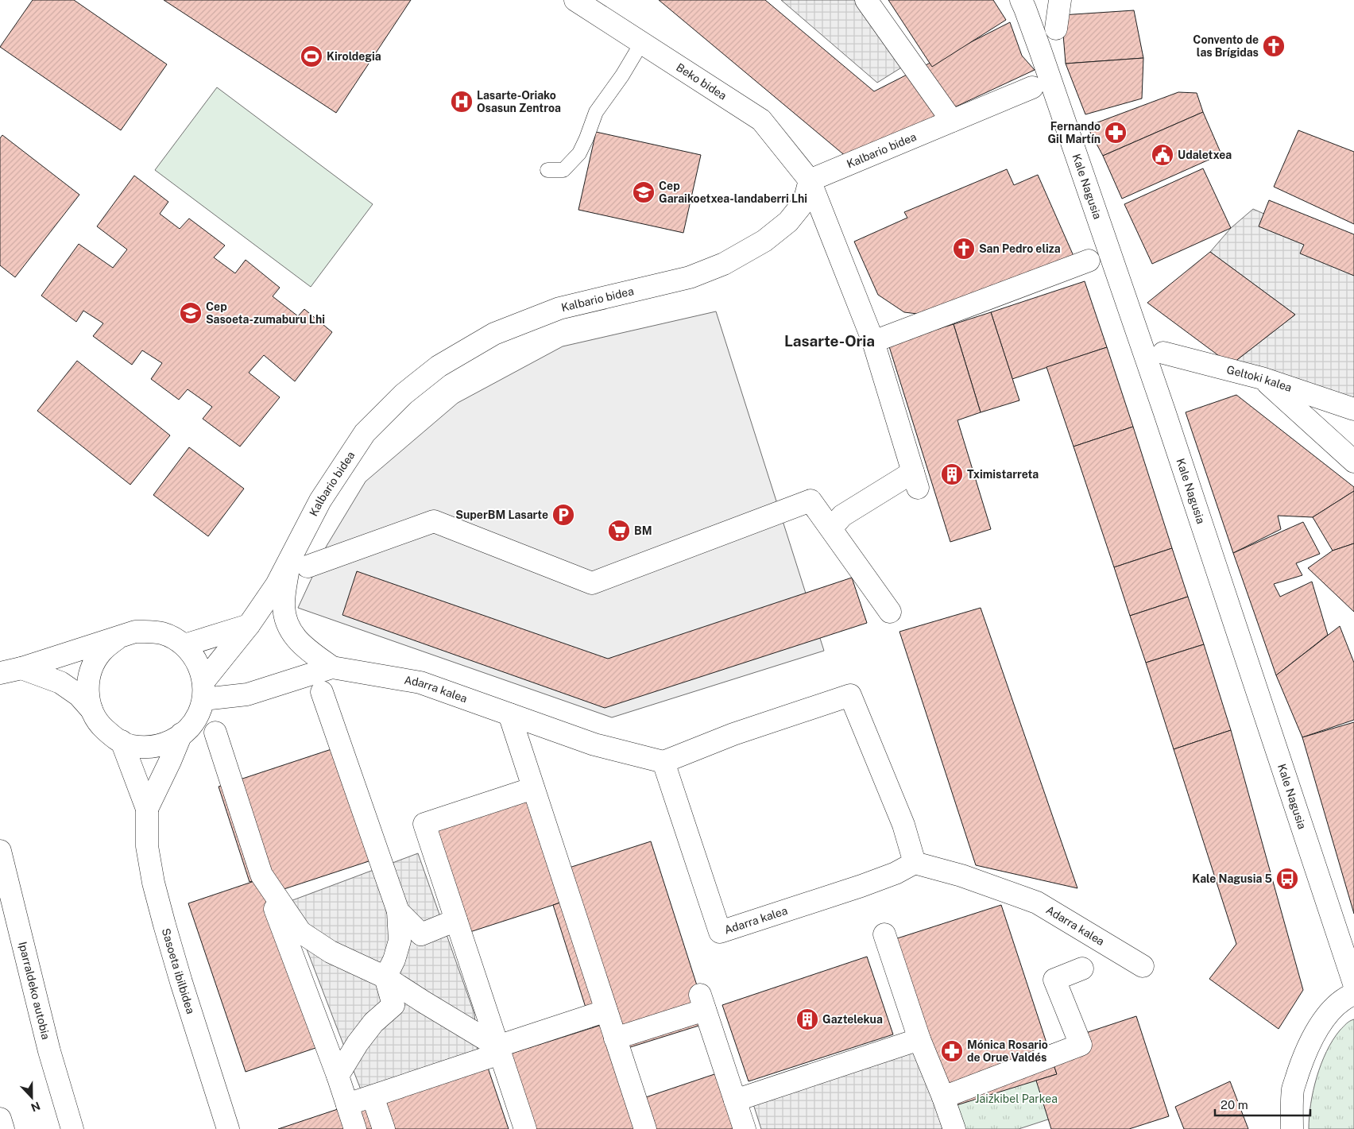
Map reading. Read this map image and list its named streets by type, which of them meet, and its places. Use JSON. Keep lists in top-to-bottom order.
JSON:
{
  "streets": {
    "main road": [
      "Beko bidea",
      "Kalbario bidea",
      "Kale Nagusia",
      "Geltoki kalea",
      "Adarra kalea",
      "Sasoeta ibilbidea",
      "Iparraldeko autobia"
    ]
  },
  "crossings": [
    ["Beko bidea", "Kalbario bidea"],
    ["Kalbario bidea", "Adarra kalea"],
    ["Kalbario bidea", "Sasoeta ibilbidea"],
    ["Adarra kalea", "Sasoeta ibilbidea"]
  ],
  "districts": ["Lasarte-Oria"],
  "parks": ["Jaizkibel Parkea"],
  "places": {
    "church": ["Convento de las Brígidas", "San Pedro eliza"],
    "sports": ["Kiroldegia"],
    "hospital": ["Lasarte-Oriako Osasun Zentroa"],
    "pharmacy": ["Fernando Gil Martín", "Mónica Rosario de Orue Valdés"],
    "public building": ["Udaletxea"],
    "school or university": ["Cep Garaikoetxea-landaberri Lhi", "Cep Sasoeta-zumaburu Lhi"],
    "building": ["Tximistarreta", "Gaztelekua"],
    "parking": ["SuperBM Lasarte"],
    "supermarket": ["BM"],
    "bus stop": ["Kale Nagusia 5"]
  },
  "scale_bar": "20 m",
  "north": "bottom"
}
